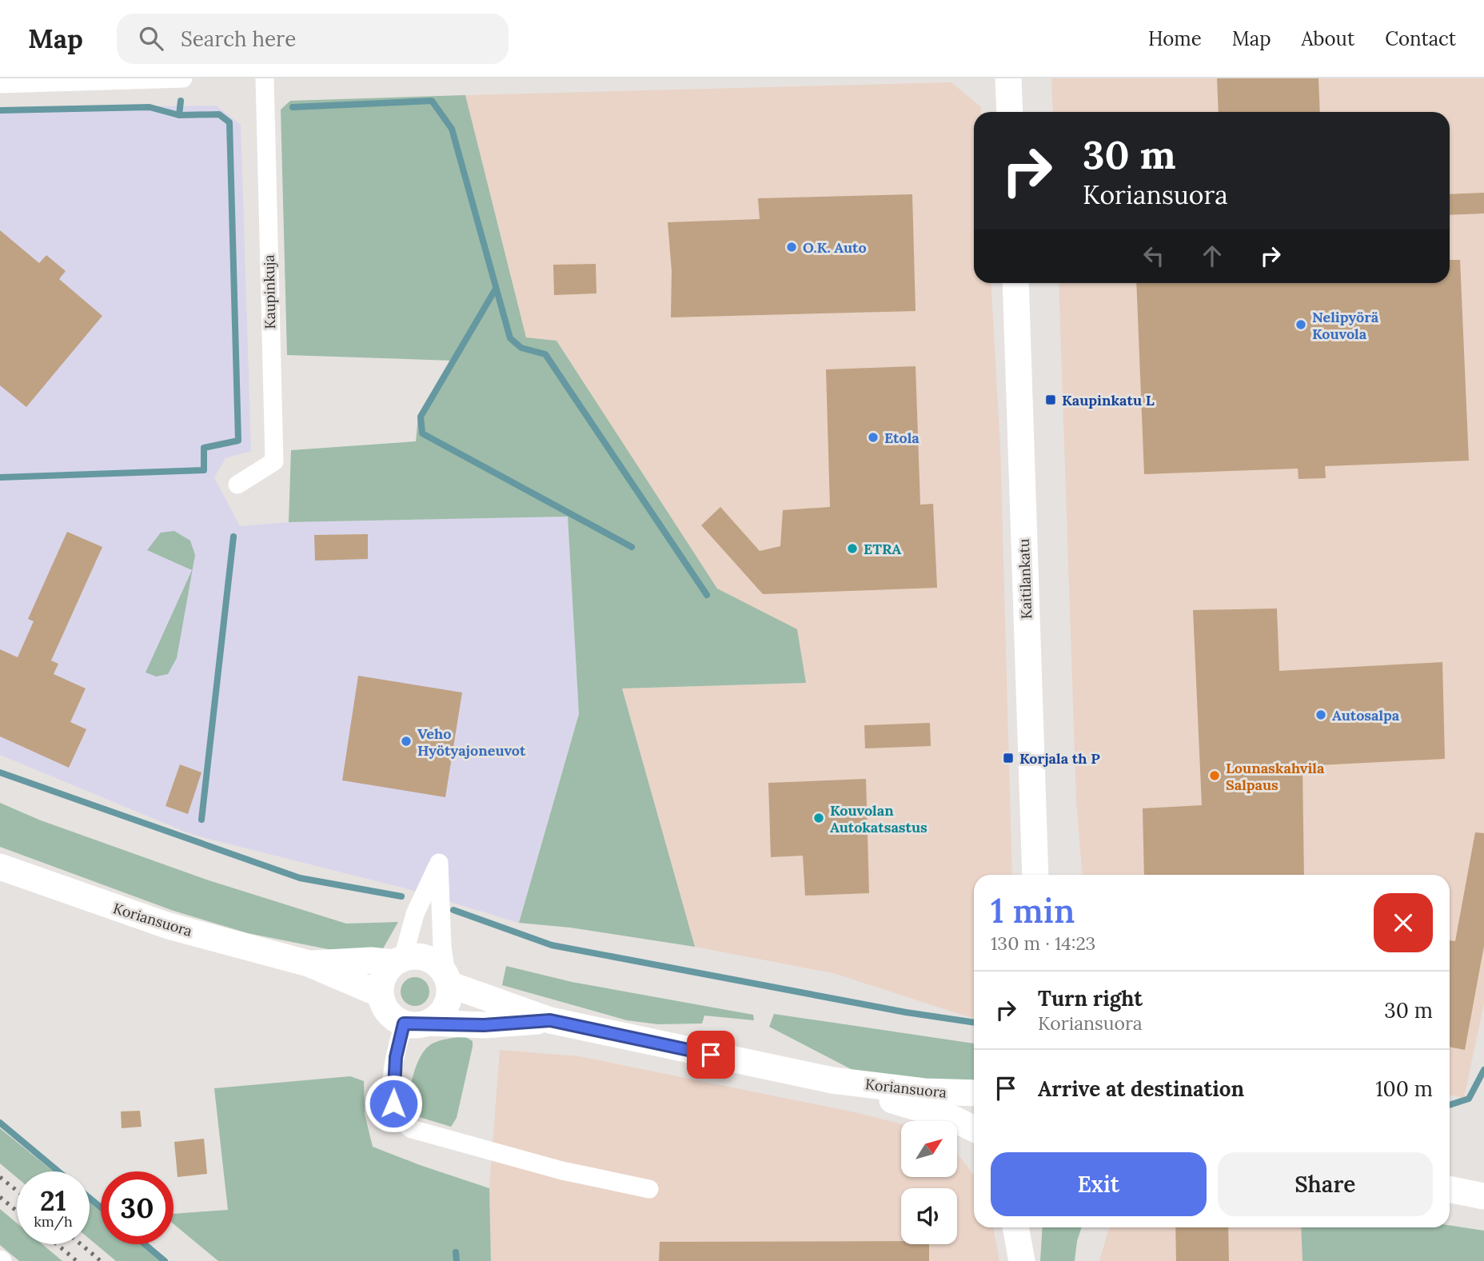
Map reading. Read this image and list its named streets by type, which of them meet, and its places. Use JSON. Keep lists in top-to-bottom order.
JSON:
{
  "streets": {
    "main road": ["Kaitilankatu", "Koriansuora"],
    "street": ["Kaupinkuja"]
  },
  "places": {
    "other": [
      "O.K. Auto",
      "Nelipyörä Kouvola",
      "Etola",
      "ETRA",
      "Autosalpa",
      "Veho Hyötyajoneuvot",
      "Lounaskahvila Salpaus",
      "Kouvolan Autokatsastus"
    ],
    "transit": ["Kaupinkatu L", "Korjala th P"]
  },
  "north": "top right",
  "page": {
    "header": "Map",
    "search": "Search here",
    "nav": [
      "Home",
      "Map",
      "About",
      "Contact"
    ],
    "turn": ["30 m", "Koriansuora"],
    "heading": ["1 min", "130 m · 14:23"],
    "list": [
      {
        "name": "Turn right",
        "note": "Koriansuora",
        "value": "30 m"
      },
      {
        "name": "Arrive at destination",
        "value": "100 m"
      }
    ],
    "buttons": ["Exit", "Share"],
    "speed": "21 km/h",
    "limit": "30"
  }
}
